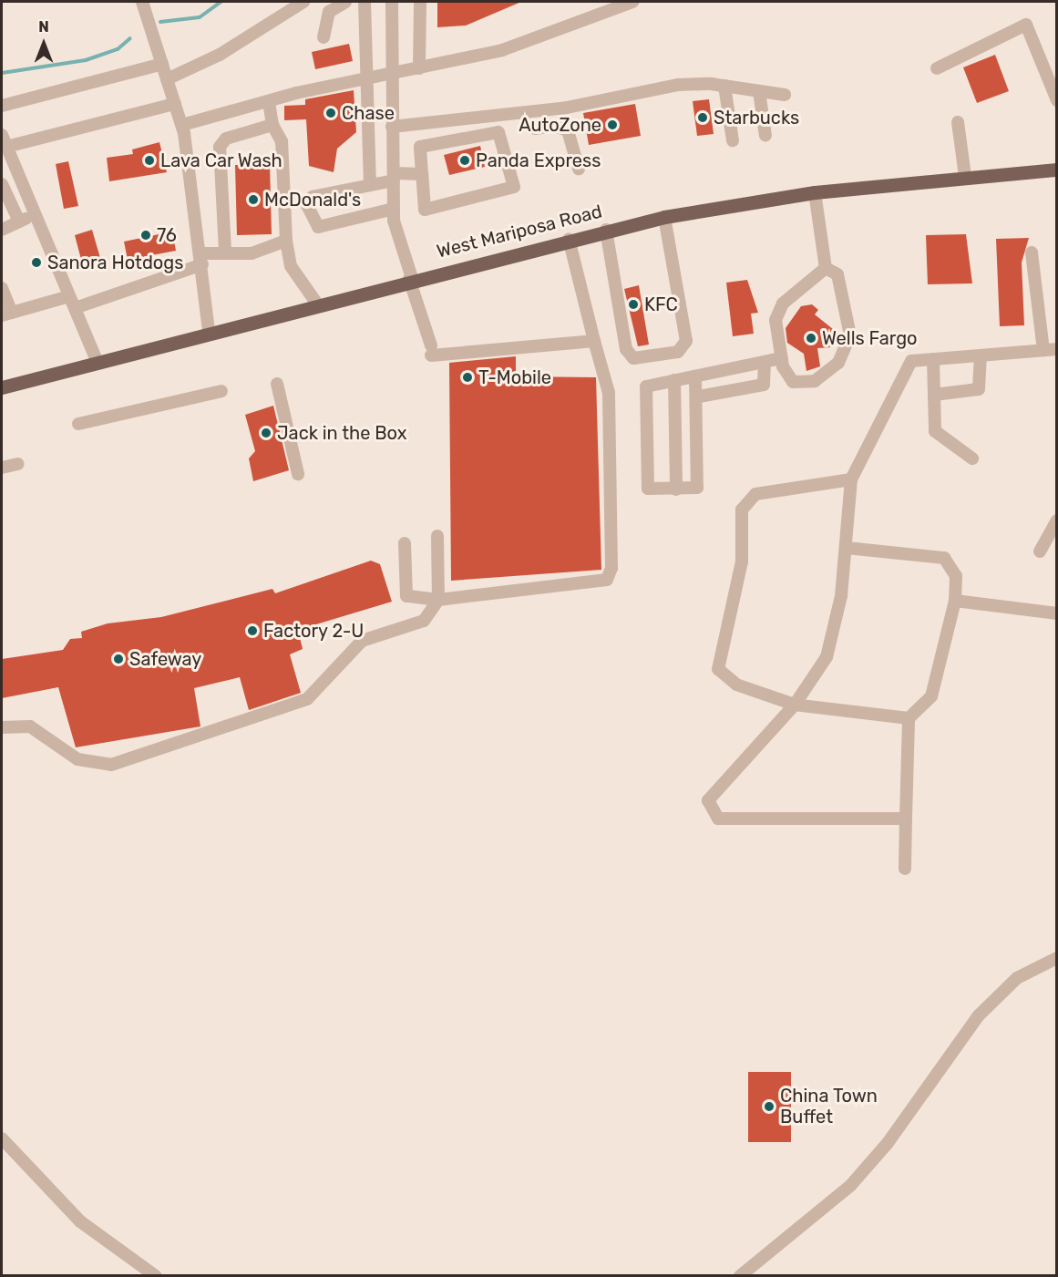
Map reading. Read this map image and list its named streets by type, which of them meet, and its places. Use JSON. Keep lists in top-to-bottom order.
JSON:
{
  "streets": {
    "main road": ["West Mariposa Road"]
  },
  "places": [
    "Chase",
    "Starbucks",
    "AutoZone",
    "Lava Car Wash",
    "Panda Express",
    "McDonald's",
    "76",
    "Sanora Hotdogs",
    "KFC",
    "Wells Fargo",
    "T-Mobile",
    "Jack in the Box",
    "Factory 2-U",
    "Safeway",
    "China Town Buffet"
  ],
  "north": "top"
}
